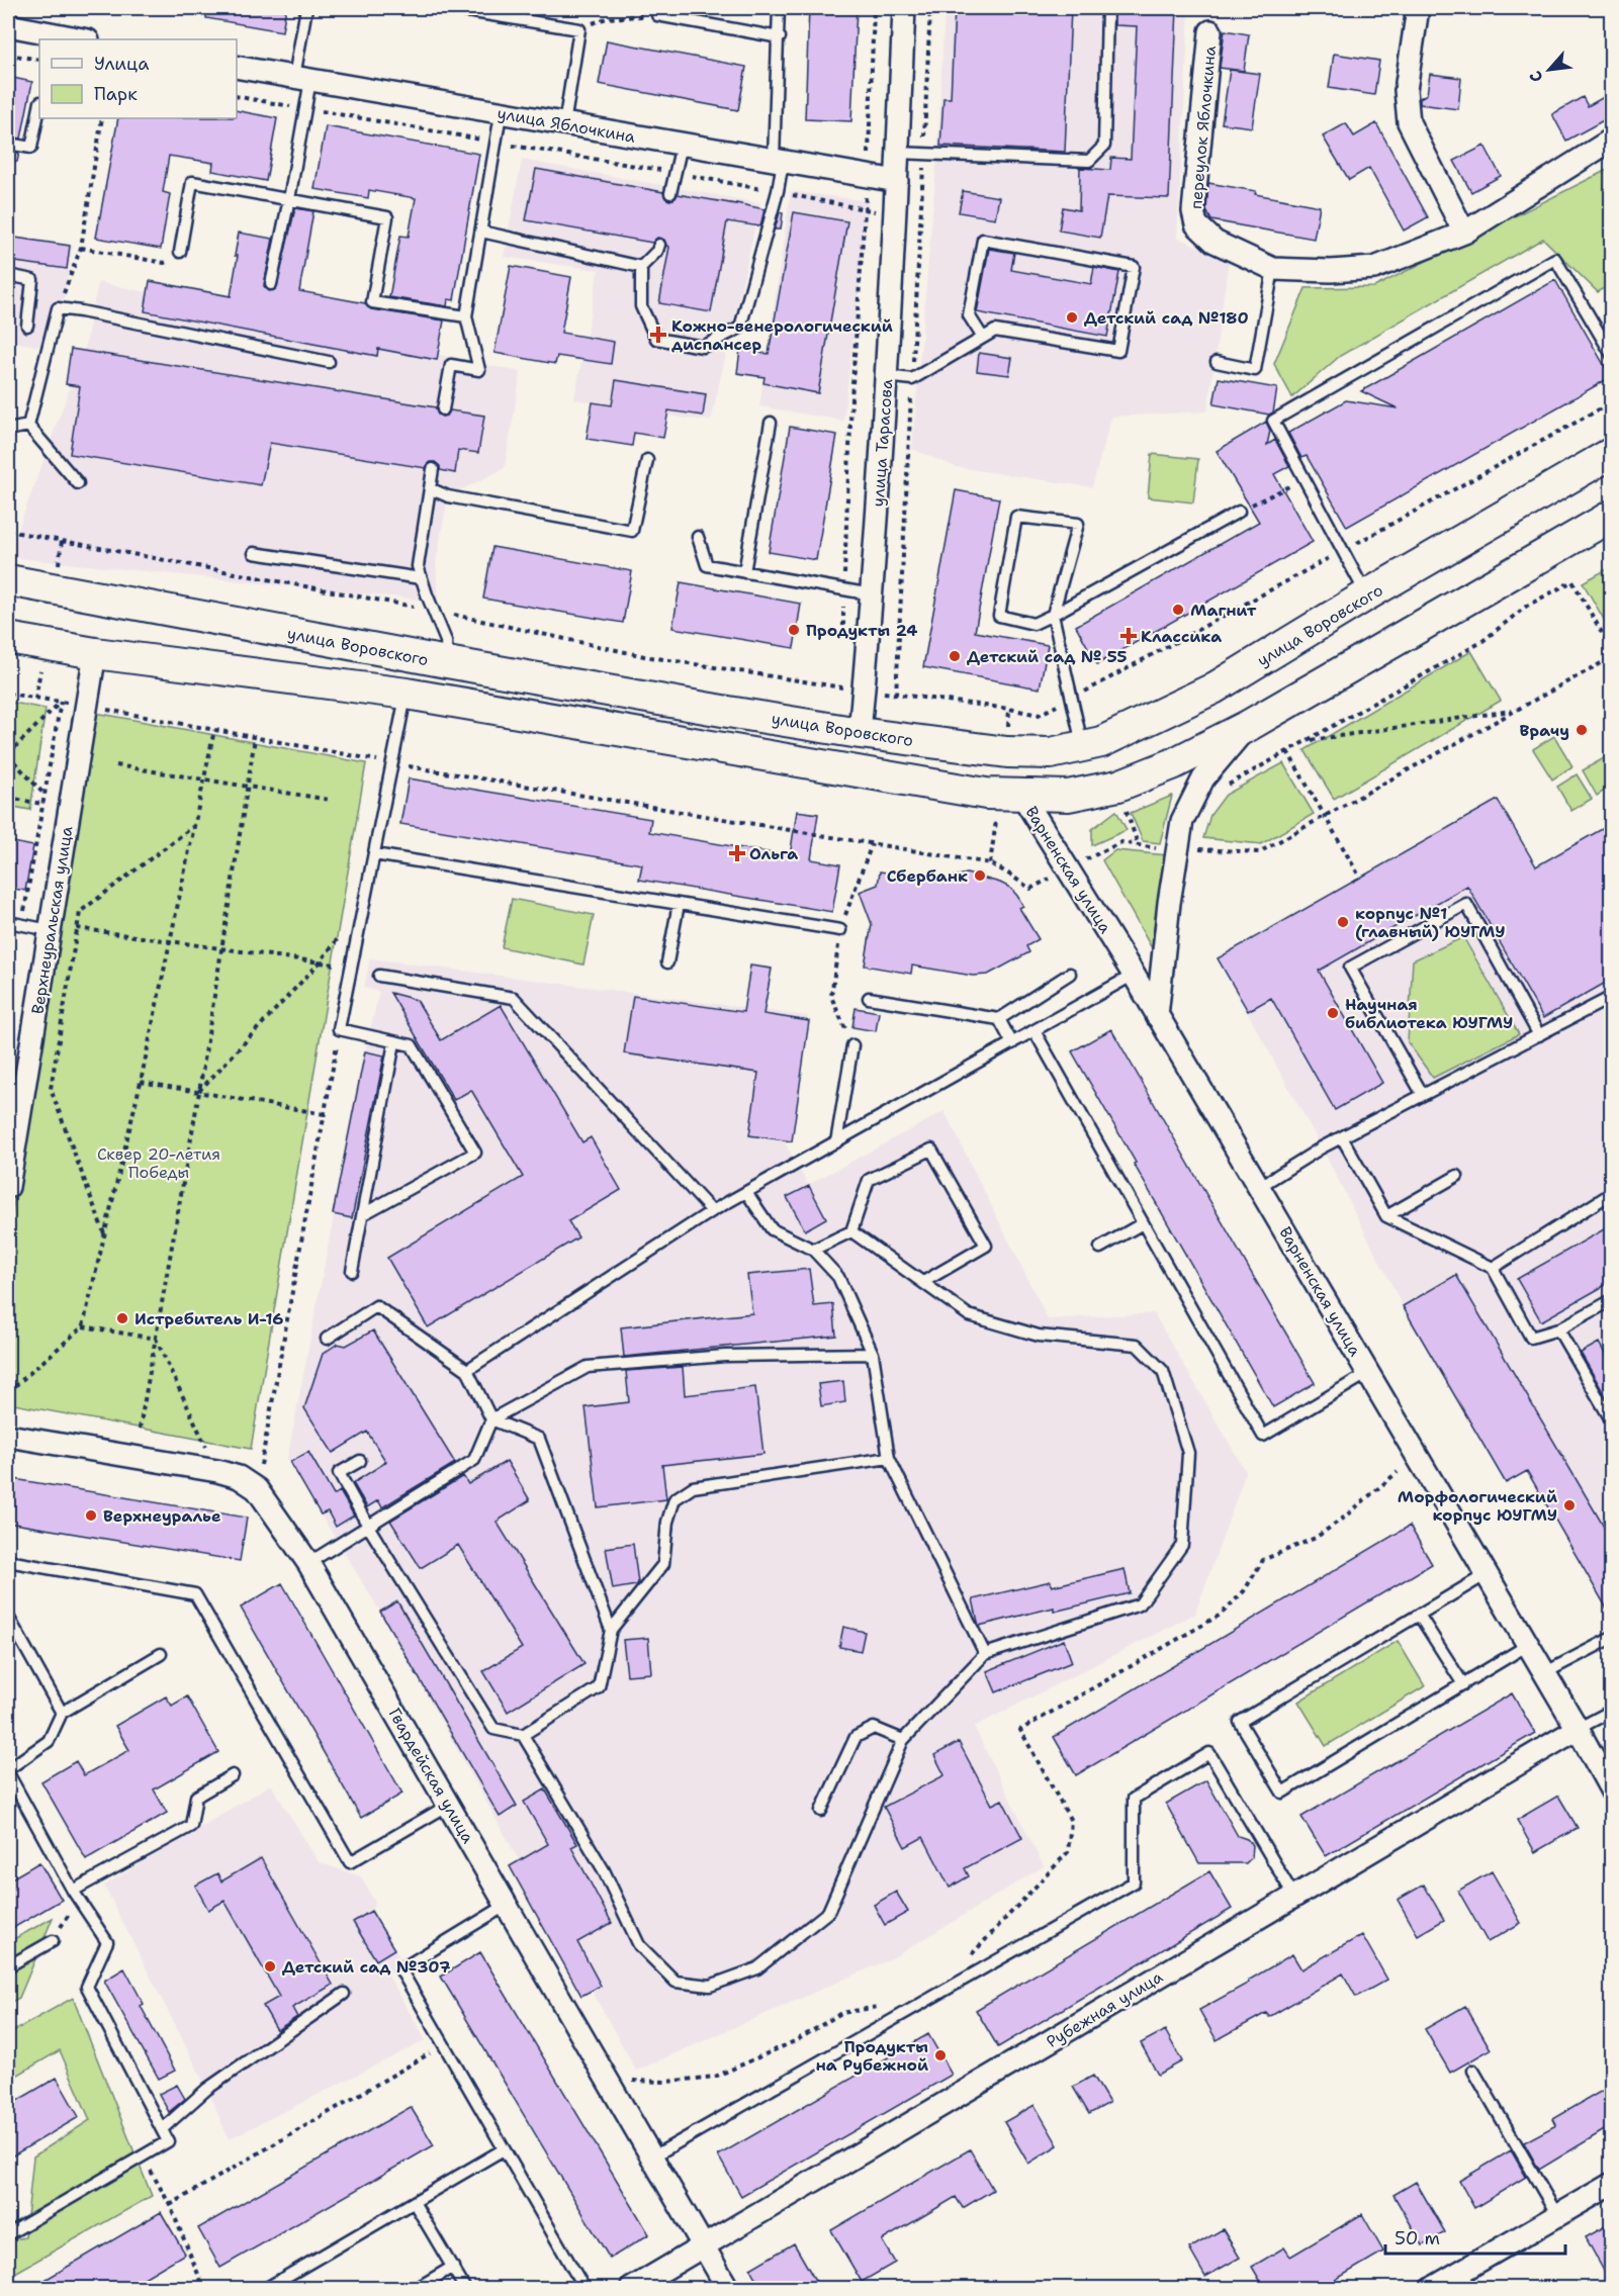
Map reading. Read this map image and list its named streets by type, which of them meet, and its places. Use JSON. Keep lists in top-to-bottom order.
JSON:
{
  "streets": {
    "main road": ["улица Воровского"],
    "street": [
      "улица Яблочкина",
      "переулок Яблочкина",
      "улица Тарасова",
      "Варненская улица",
      "Верхнеуральская улица",
      "Гвардейская улица",
      "Рубежная улица"
    ]
  },
  "crossings": [
    ["улица Яблочкина", "улица Тарасова"],
    ["улица Тарасова", "улица Воровского"],
    ["Варненская улица", "Рубежная улица"],
    ["Гвардейская улица", "Рубежная улица"]
  ],
  "parks": ["Сквер 20-летия Победы"],
  "places": {
    "other": [
      "Детский сад №180",
      "Магнит",
      "Продукты 24",
      "Детский сад № 55",
      "Врачу",
      "Сбербанк",
      "корпус №1 (главный) ЮУГМУ",
      "Научная библиотека ЮУГМУ",
      "Истребитель И-16",
      "Морфологический корпус ЮУГМУ",
      "Верхнеуралье",
      "Детский сад №307",
      "Продукты на Рубежной"
    ],
    "health": ["Кожно-венерологический диспансер", "Классика", "Ольга"]
  },
  "legend": ["Улица", "Парк"],
  "scale_bar": "50 m",
  "north": "bottom left"
}
